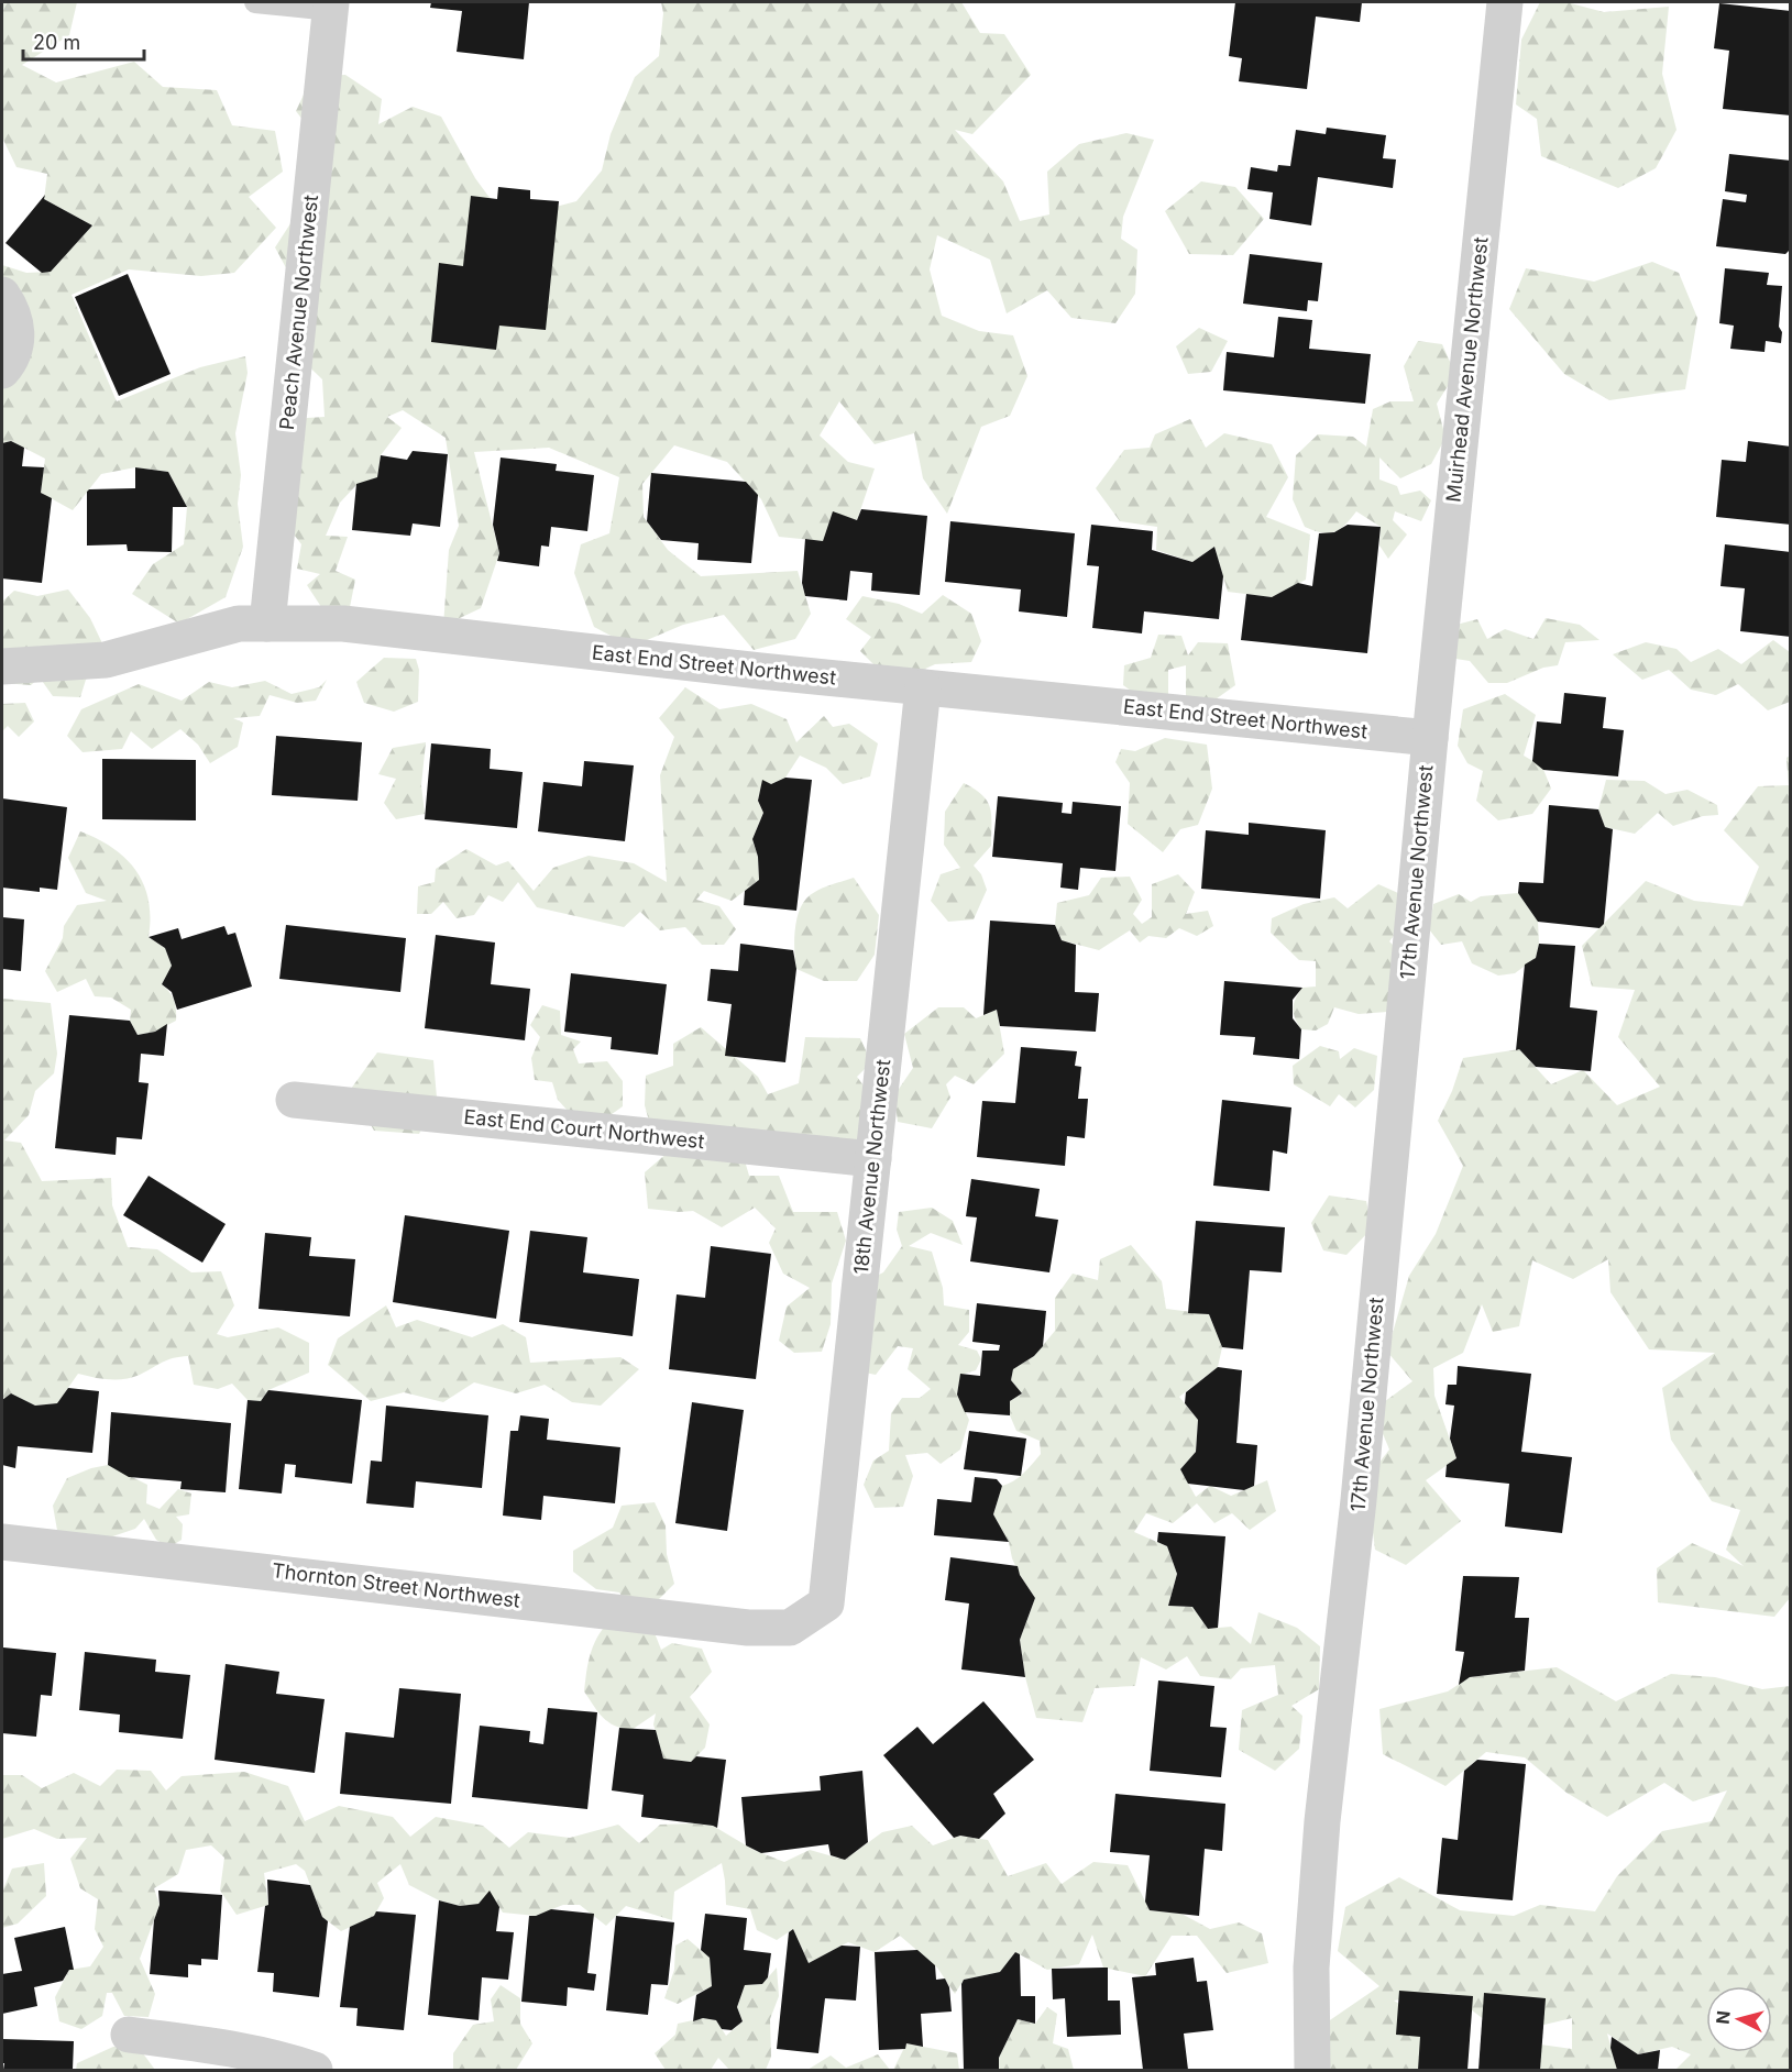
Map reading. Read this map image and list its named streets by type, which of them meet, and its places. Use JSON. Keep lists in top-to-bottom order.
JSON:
{
  "streets": {
    "street": [
      "Peach Avenue Northwest",
      "Muirhead Avenue Northwest",
      "East End Street Northwest",
      "17th Avenue Northwest",
      "East End Court Northwest",
      "18th Avenue Northwest",
      "Thornton Street Northwest"
    ]
  },
  "crossings": [
    ["Peach Avenue Northwest", "East End Street Northwest"],
    ["Muirhead Avenue Northwest", "East End Street Northwest"],
    ["Muirhead Avenue Northwest", "17th Avenue Northwest"],
    ["East End Street Northwest", "17th Avenue Northwest"],
    ["East End Street Northwest", "18th Avenue Northwest"],
    ["East End Court Northwest", "18th Avenue Northwest"],
    ["18th Avenue Northwest", "Thornton Street Northwest"]
  ],
  "scale_bar": "20 m",
  "north": "left"
}
